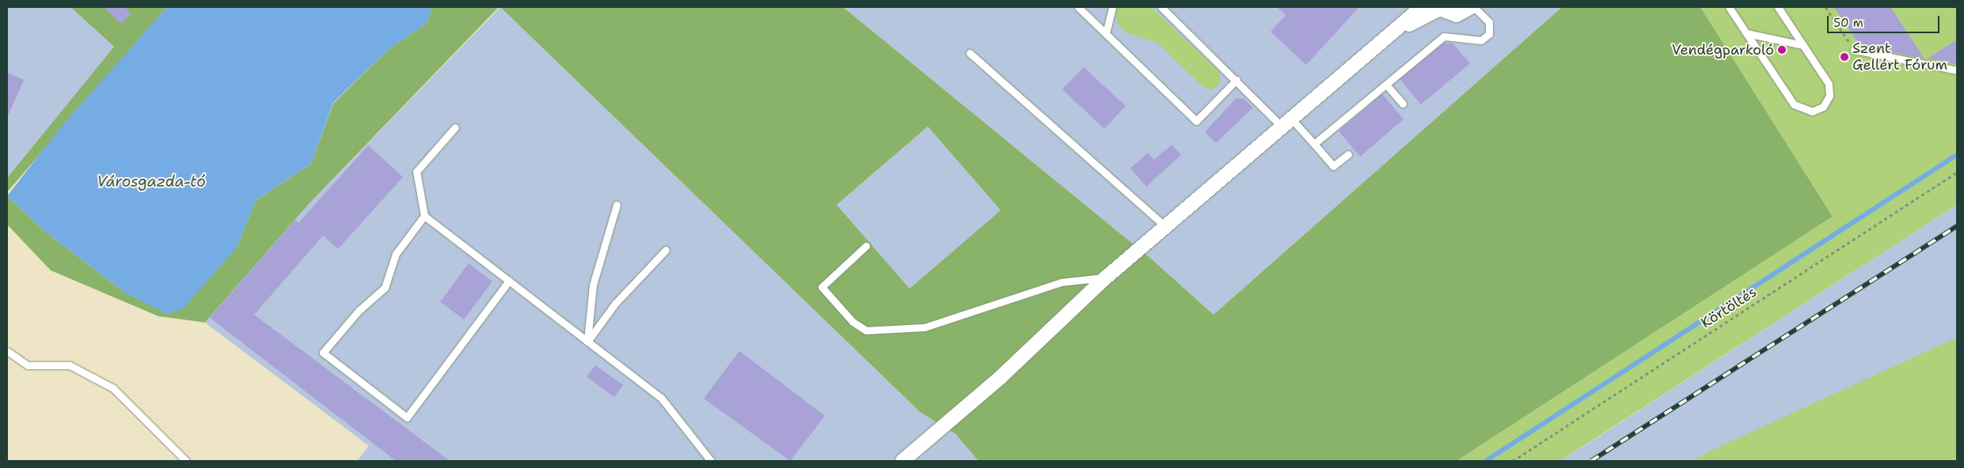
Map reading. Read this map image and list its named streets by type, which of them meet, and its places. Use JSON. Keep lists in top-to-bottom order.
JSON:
{
  "streets": {
    "path": ["Körtöltés"]
  },
  "water": ["Városgazda-tó"],
  "places": ["Vendégparkoló", "Szent Gellért Fórum"],
  "scale_bar": "50 m"
}
